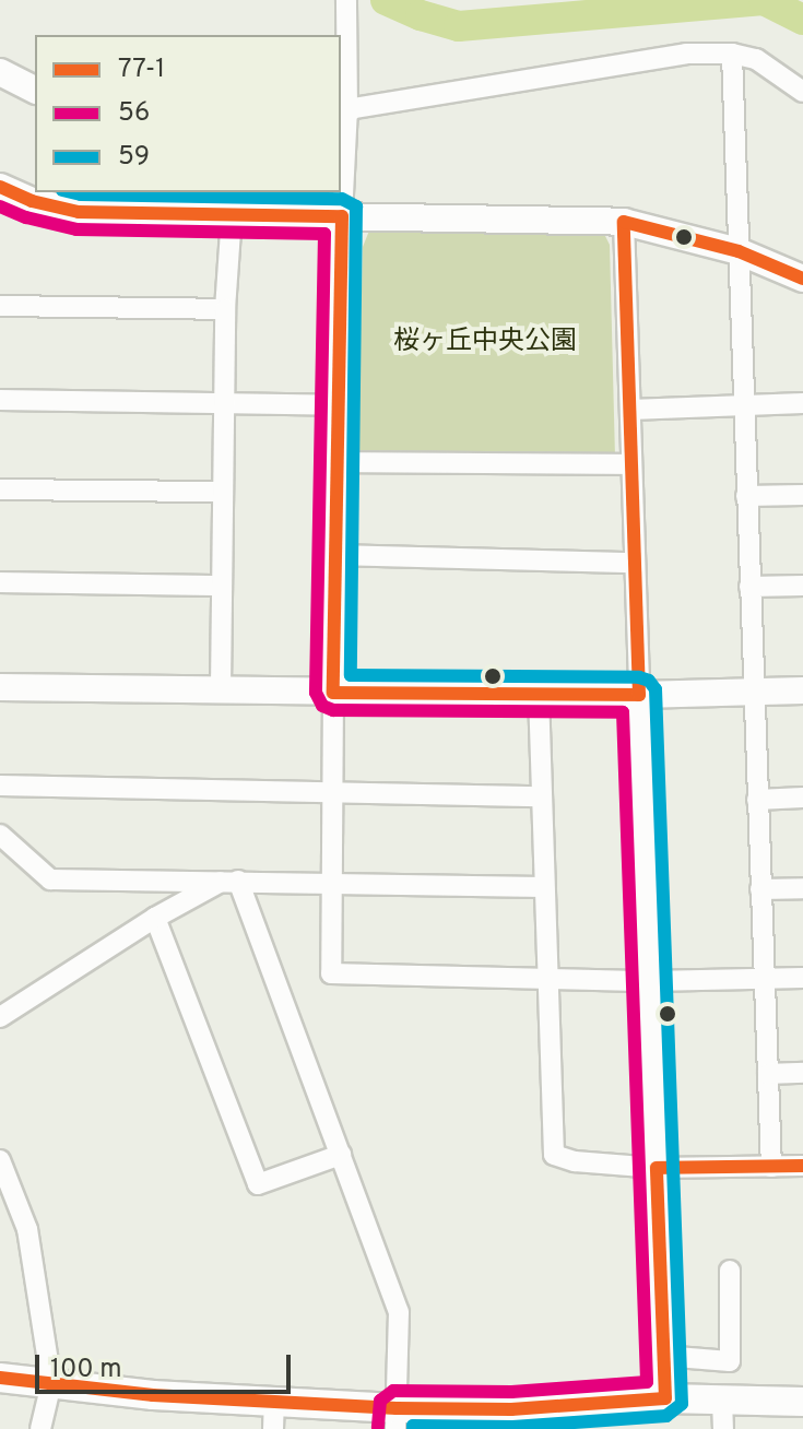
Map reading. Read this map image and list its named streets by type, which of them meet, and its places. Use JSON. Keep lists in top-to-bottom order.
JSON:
{
  "parks": ["桜ヶ丘中央公園"],
  "lines": ["transit line 77-1", "transit line 59", "transit line 56"],
  "legend": ["77-1", "56", "59"],
  "scale_bar": "100 m"
}
